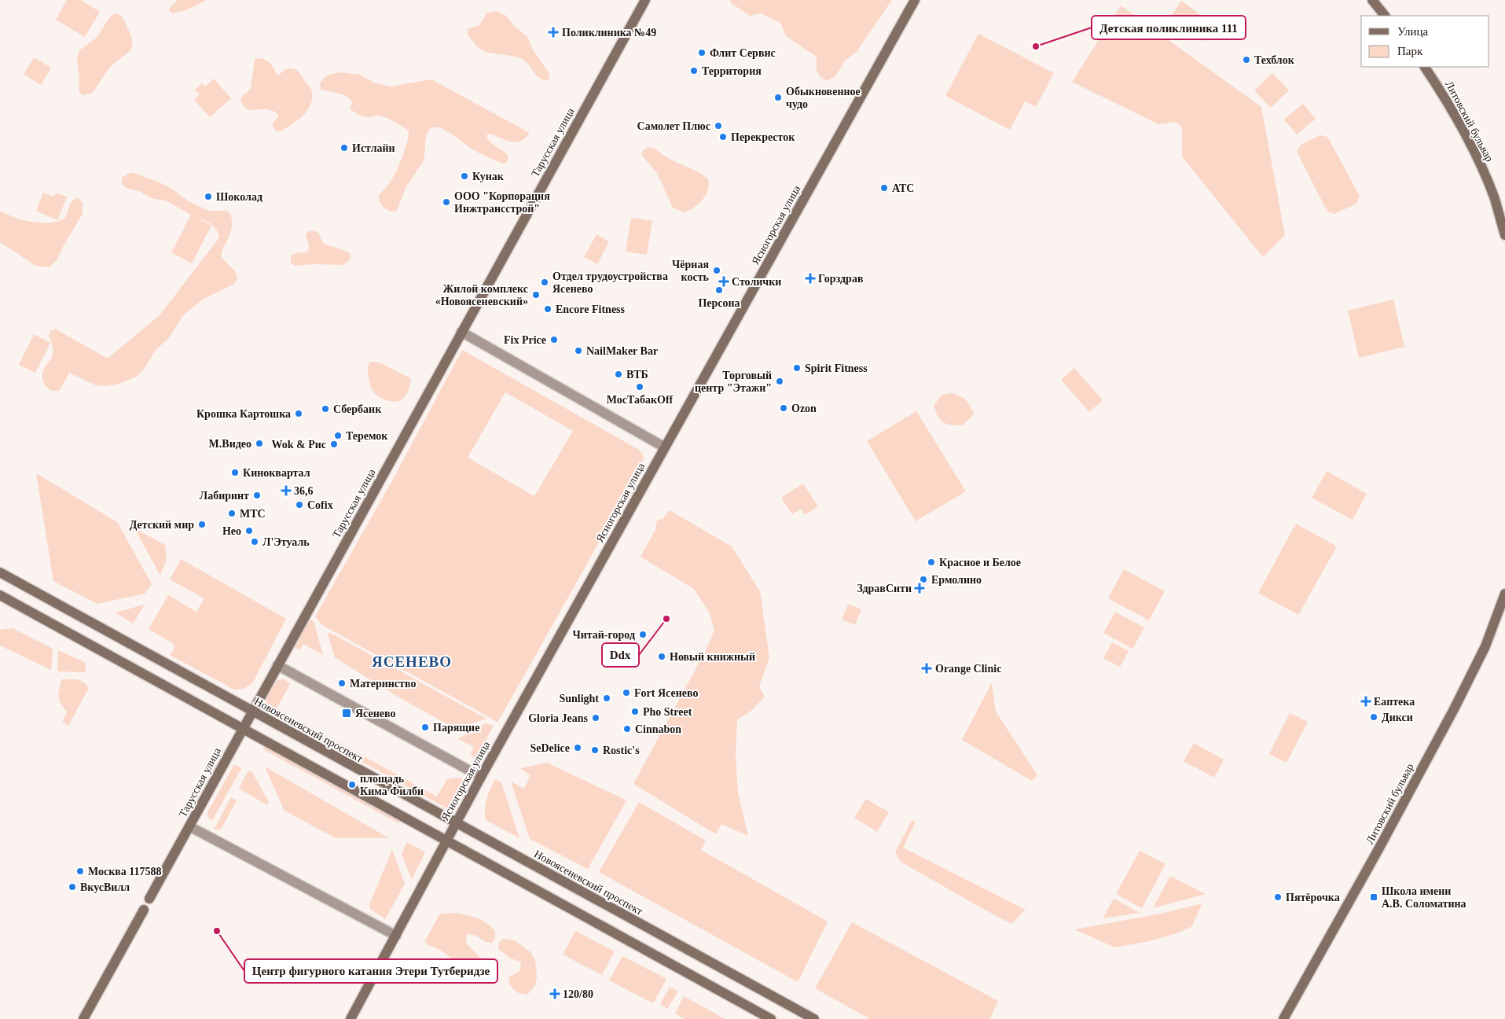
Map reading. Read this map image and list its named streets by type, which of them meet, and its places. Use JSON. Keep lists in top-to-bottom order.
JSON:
{
  "streets": {
    "main road": [
      "Литовский бульвар",
      "Тарусская улица",
      "Ясногорская улица",
      "Новоясеневский проспект"
    ]
  },
  "crossings": [
    ["Тарусская улица", "Новоясеневский проспект"],
    ["Ясногорская улица", "Новоясеневский проспект"]
  ],
  "districts": ["ЯСЕНЕВО"],
  "places": {
    "health": [
      "Поликлиника №49",
      "Горздрав",
      "Столички",
      "36,6",
      "ЗдравСити",
      "Orange Clinic",
      "Еаптека",
      "120/80"
    ],
    "other": [
      "Детская поликлиника 111",
      "Флит Сервис",
      "Техблок",
      "Территория",
      "Обыкновенное чудо",
      "Самолет Плюс",
      "Перекресток",
      "Истлайн",
      "Кунак",
      "АТС",
      "Шоколад",
      "ООО \"Корпорация Инжтрансстрой\"",
      "Чёрная кость",
      "Отдел трудоустройства Ясенево",
      "Персона",
      "Жилой комплекс «Новоясеневский»",
      "Encore Fitness",
      "Fix Price",
      "NailMaker Bar",
      "Spirit Fitness",
      "ВТБ",
      "Торговый центр \"Этажи\"",
      "МосТабакOff",
      "Ozon",
      "Сбербанк",
      "Крошка Картошка",
      "Теремок",
      "М.Видео",
      "Wok & Рис",
      "Киноквартал",
      "Лабиринт",
      "Cofix",
      "МТС",
      "Детский мир",
      "Нео",
      "Л'Этуаль",
      "Красное и Белое",
      "Ермолино",
      "Ddx",
      "Читай-город",
      "Новый книжный",
      "Материнство",
      "Fort Ясенево",
      "Sunlight",
      "Pho Street",
      "Дикси",
      "Gloria Jeans",
      "Парящие",
      "Cinnabon",
      "SeDelice",
      "Rostic's",
      "площадь Кима Филби",
      "Москва 117588",
      "ВкусВилл",
      "Пятёрочка",
      "Центр фигурного катания Этери Тутберидзе"
    ],
    "transit": ["Ясенево", "Школа имени А.В. Соломатина"]
  },
  "legend": ["Улица", "Парк"]
}
